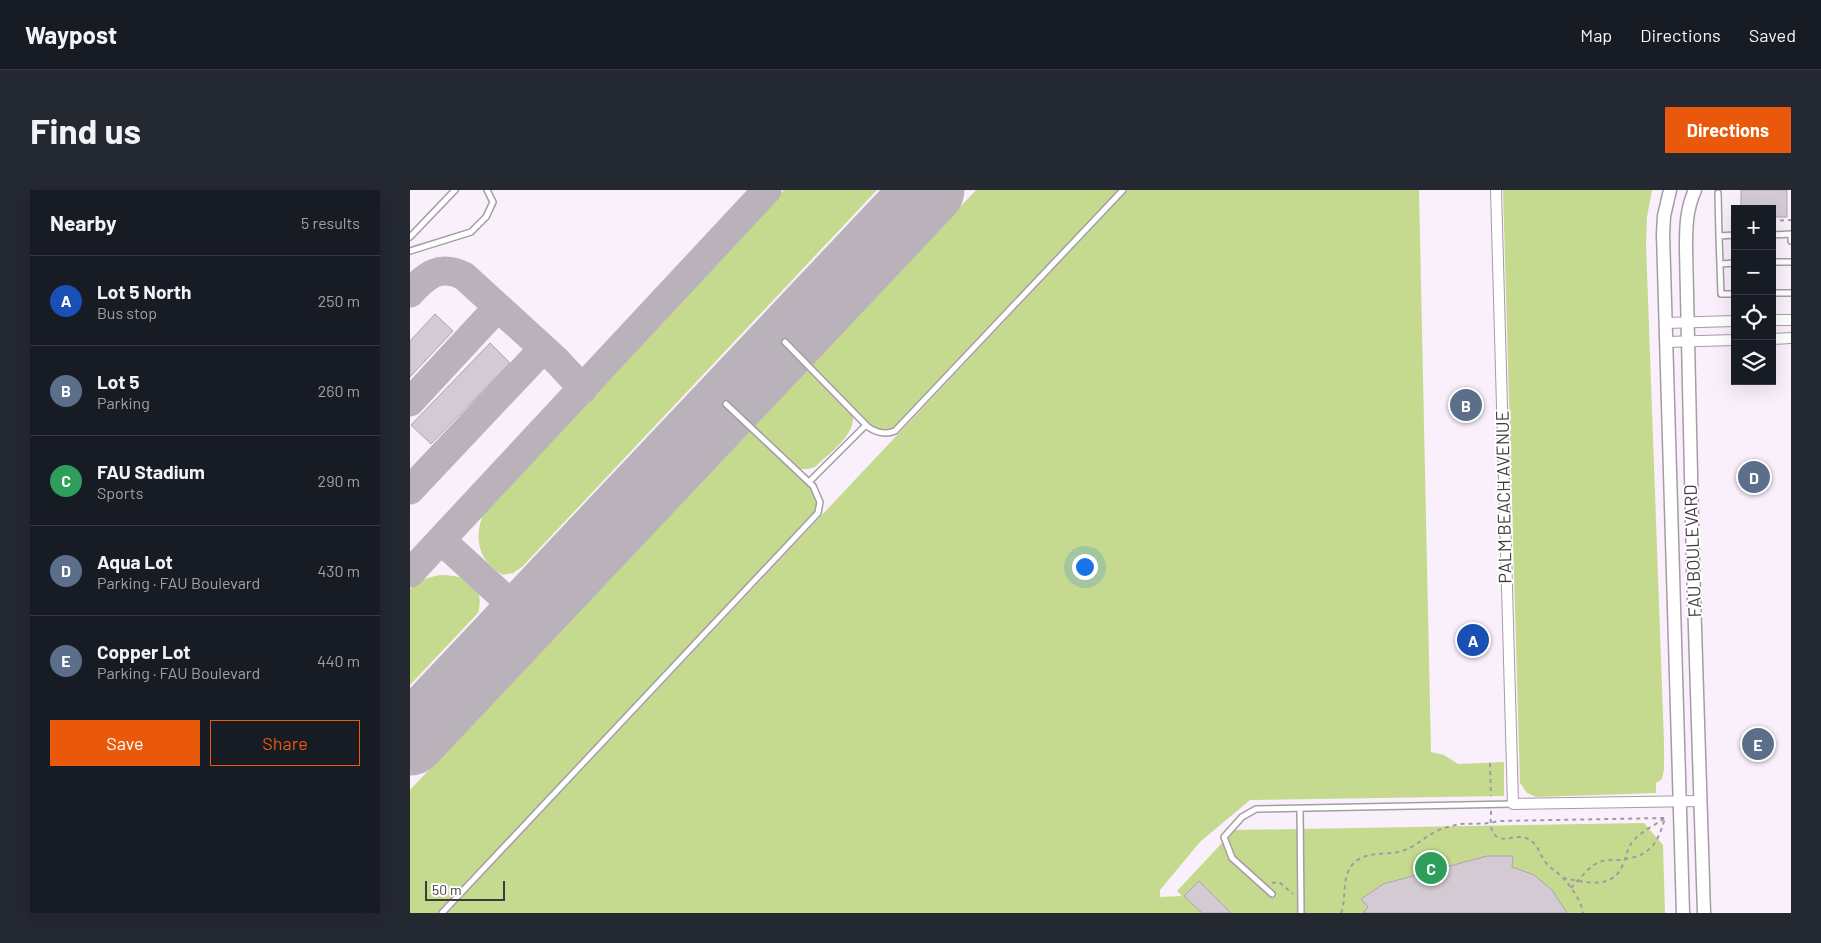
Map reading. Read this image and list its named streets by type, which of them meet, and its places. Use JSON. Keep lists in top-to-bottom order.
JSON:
{
  "streets": {
    "street": ["PALM BEACH AVENUE", "FAU BOULEVARD"]
  },
  "scale_bar": "50 m",
  "page": {
    "header": "Waypost",
    "nav": ["Map", "Directions", "Saved"],
    "buttons": [
      "Directions",
      ["Save", "Share"]
    ],
    "title": "Find us",
    "heading": ["Nearby", "5 results"],
    "map_buttons": ["+", "−"],
    "list": [
      {
        "mark": "A",
        "name": "Lot 5 North",
        "note": "Bus stop",
        "value": "250 m"
      },
      {
        "mark": "B",
        "name": "Lot 5",
        "note": "Parking",
        "value": "260 m"
      },
      {
        "mark": "C",
        "name": "FAU Stadium",
        "note": "Sports",
        "value": "290 m"
      },
      {
        "mark": "D",
        "name": "Aqua Lot",
        "note": "Parking · FAU Boulevard",
        "value": "430 m"
      },
      {
        "mark": "E",
        "name": "Copper Lot",
        "note": "Parking · FAU Boulevard",
        "value": "440 m"
      }
    ],
    "pins": [
      "B",
      "D",
      "A",
      "E",
      "C"
    ],
    "scale": "50 m"
  }
}
